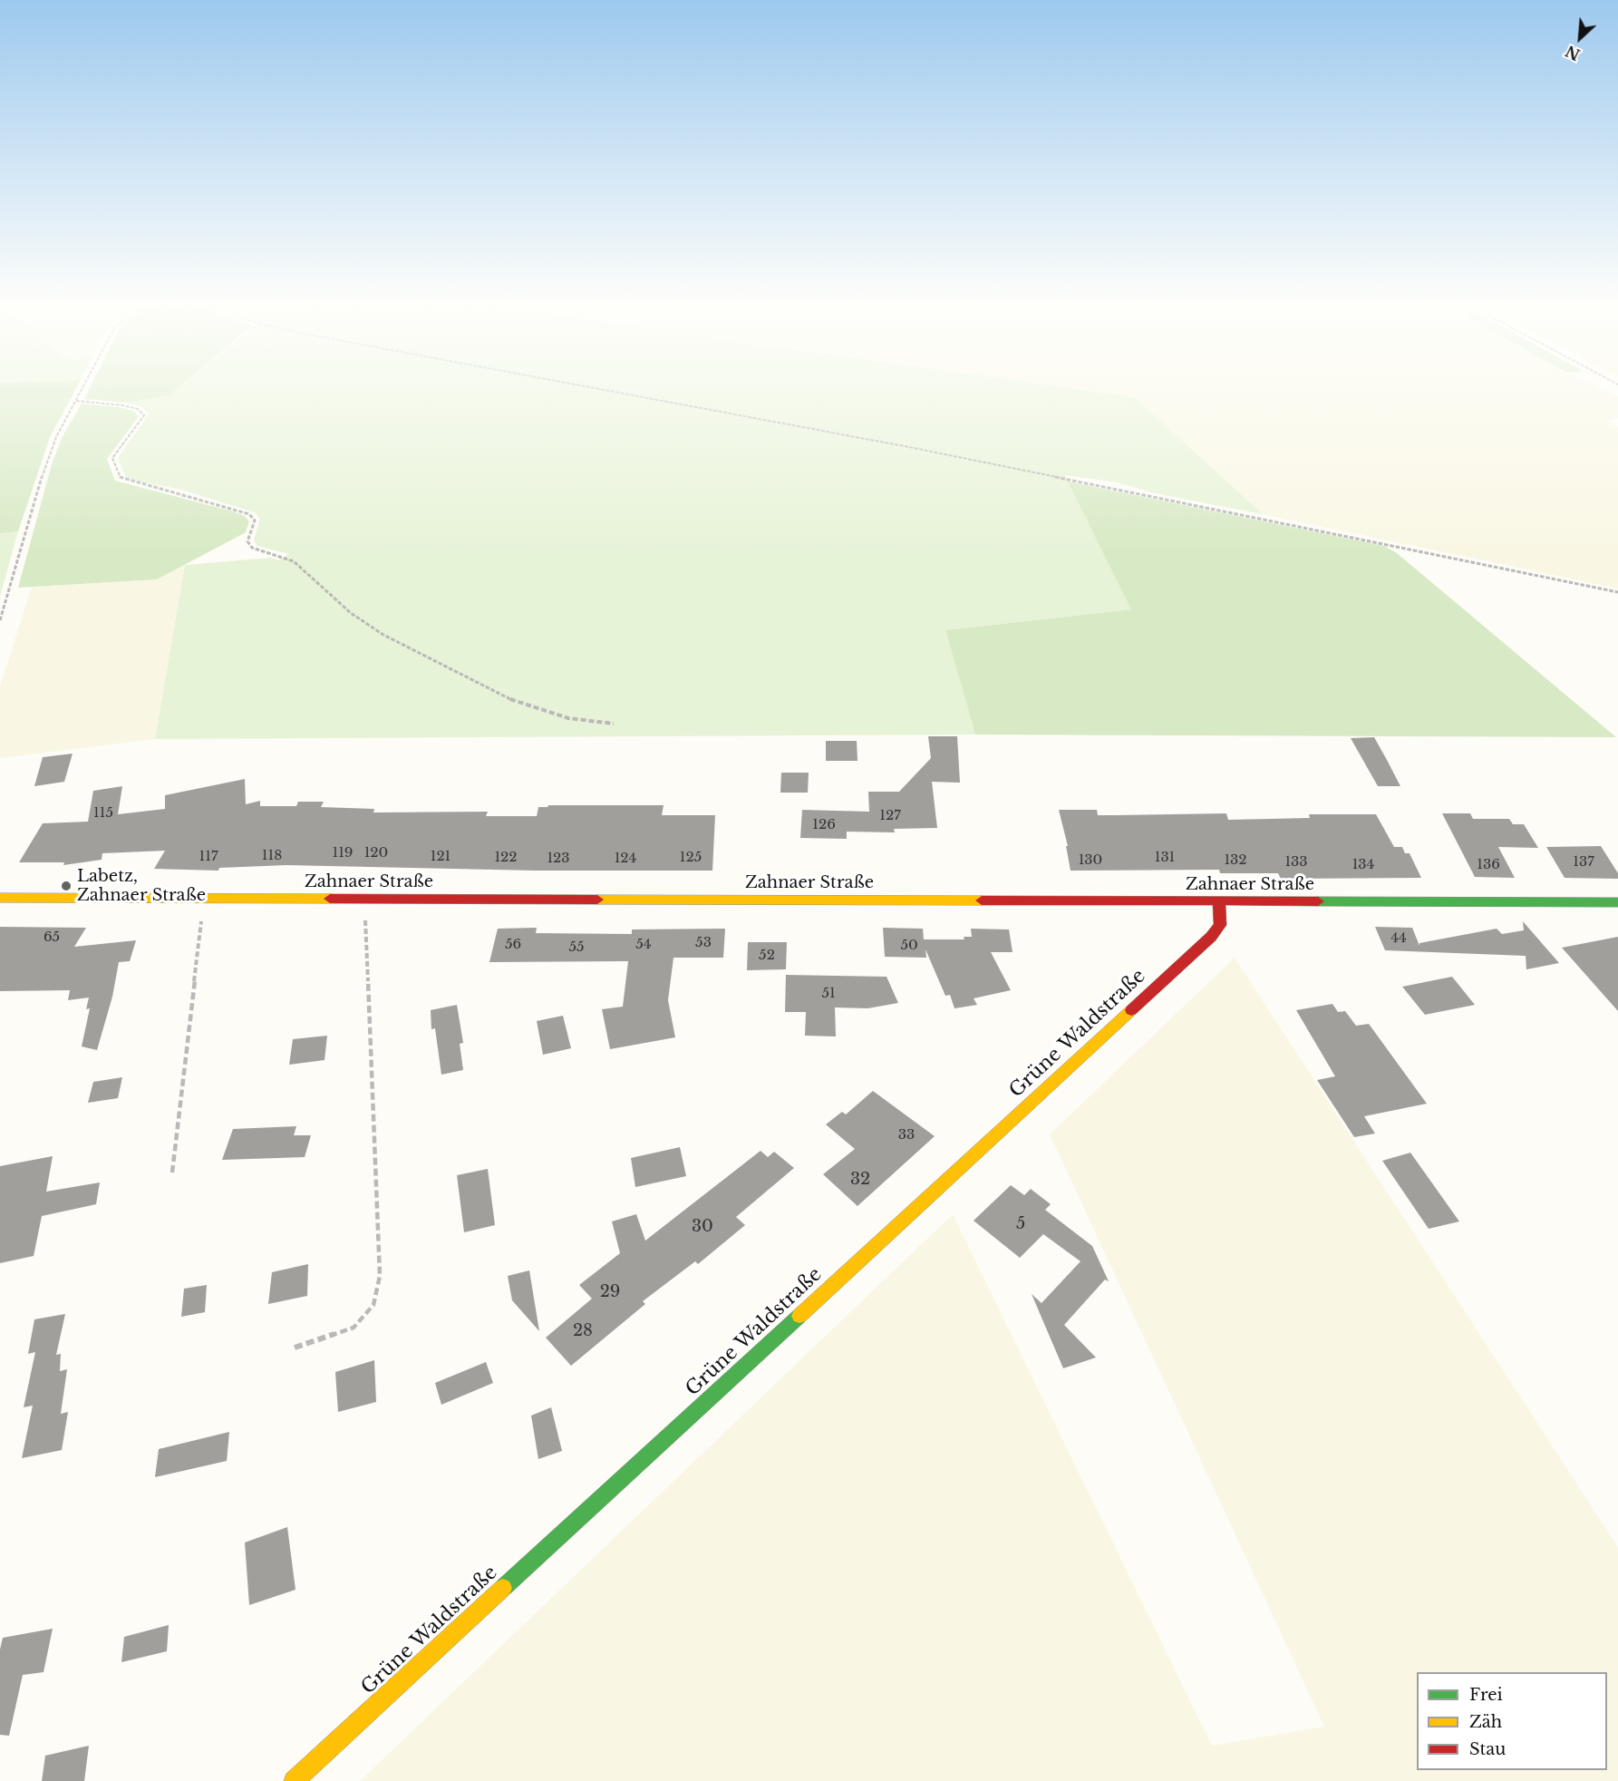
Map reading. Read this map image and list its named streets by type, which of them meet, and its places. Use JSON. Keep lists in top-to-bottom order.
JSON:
{
  "streets": {
    "main road": ["Zahnaer Straße", "Grüne Waldstraße"]
  },
  "crossings": [
    ["Zahnaer Straße", "Grüne Waldstraße"]
  ],
  "places": ["Labetz, Zahnaer Straße"],
  "house_numbers": [
    "115",
    "127",
    "126",
    "119",
    "120",
    "118",
    "117",
    "121",
    "122",
    "125",
    "131",
    "123",
    "124",
    "130",
    "132",
    "133",
    "137",
    "134",
    "136",
    "65",
    "44",
    "53",
    "56",
    "54",
    "50",
    "55",
    "52",
    "51",
    "33",
    "32",
    "5",
    "30",
    "29",
    "28"
  ],
  "legend": ["Frei", "Zäh", "Stau"],
  "north": "bottom left"
}
